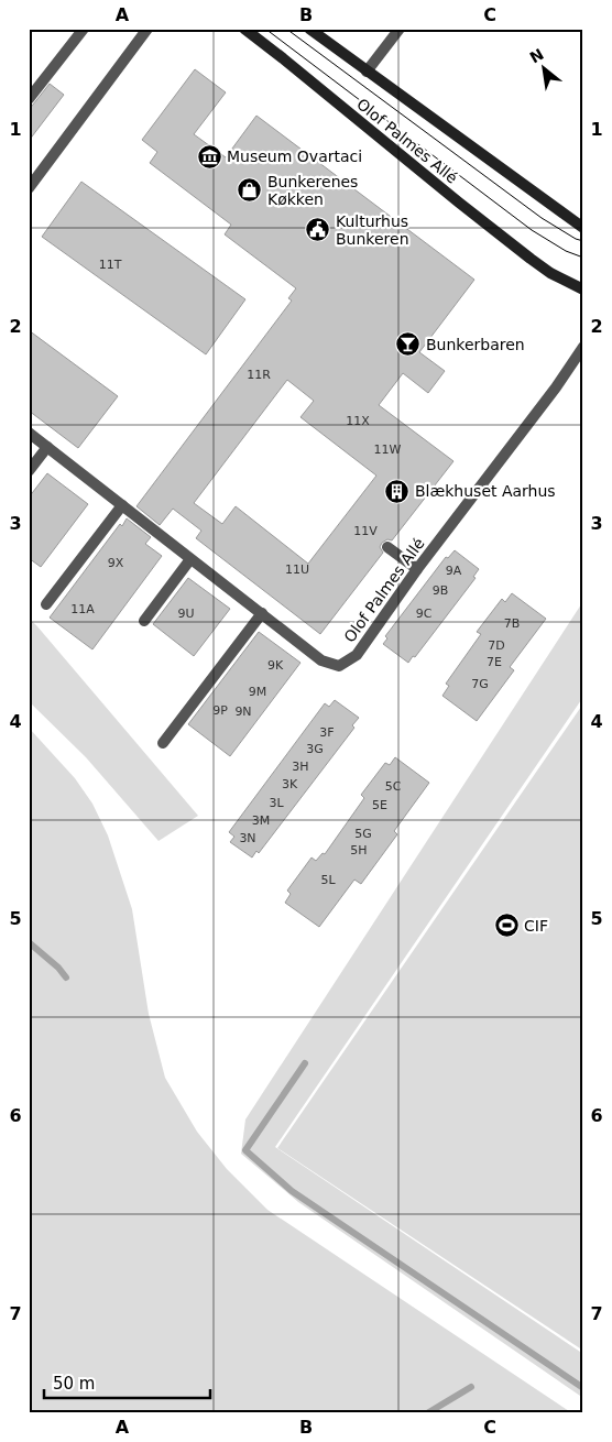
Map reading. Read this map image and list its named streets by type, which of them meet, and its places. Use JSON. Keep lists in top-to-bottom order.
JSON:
{
  "streets": {
    "street": ["Olof Palmes Allé"]
  },
  "places": {
    "museum": ["Museum Ovartaci"],
    "shop": ["Bunkerenes Køkken"],
    "public building": ["Kulturhus Bunkeren"],
    "bar": ["Bunkerbaren"],
    "building": ["Blækhuset Aarhus"],
    "sports": ["CIF"]
  },
  "house_numbers": [
    "11T",
    "11R",
    "11X",
    "11W",
    "11V",
    "9X",
    "11U",
    "9A",
    "9B",
    "11A",
    "9U",
    "9C",
    "7B",
    "7D",
    "7E",
    "9K",
    "7G",
    "9M",
    "9P",
    "9N",
    "3F",
    "3G",
    "3H",
    "3K",
    "5C",
    "3L",
    "5E",
    "3M",
    "5G",
    "3N",
    "5H",
    "5L"
  ],
  "scale_bar": "50 m",
  "north": "top left",
  "grid": {
    "columns": ["A", "B", "C"],
    "rows": [
      "1",
      "2",
      "3",
      "4",
      "5",
      "6",
      "7"
    ]
  }
}
